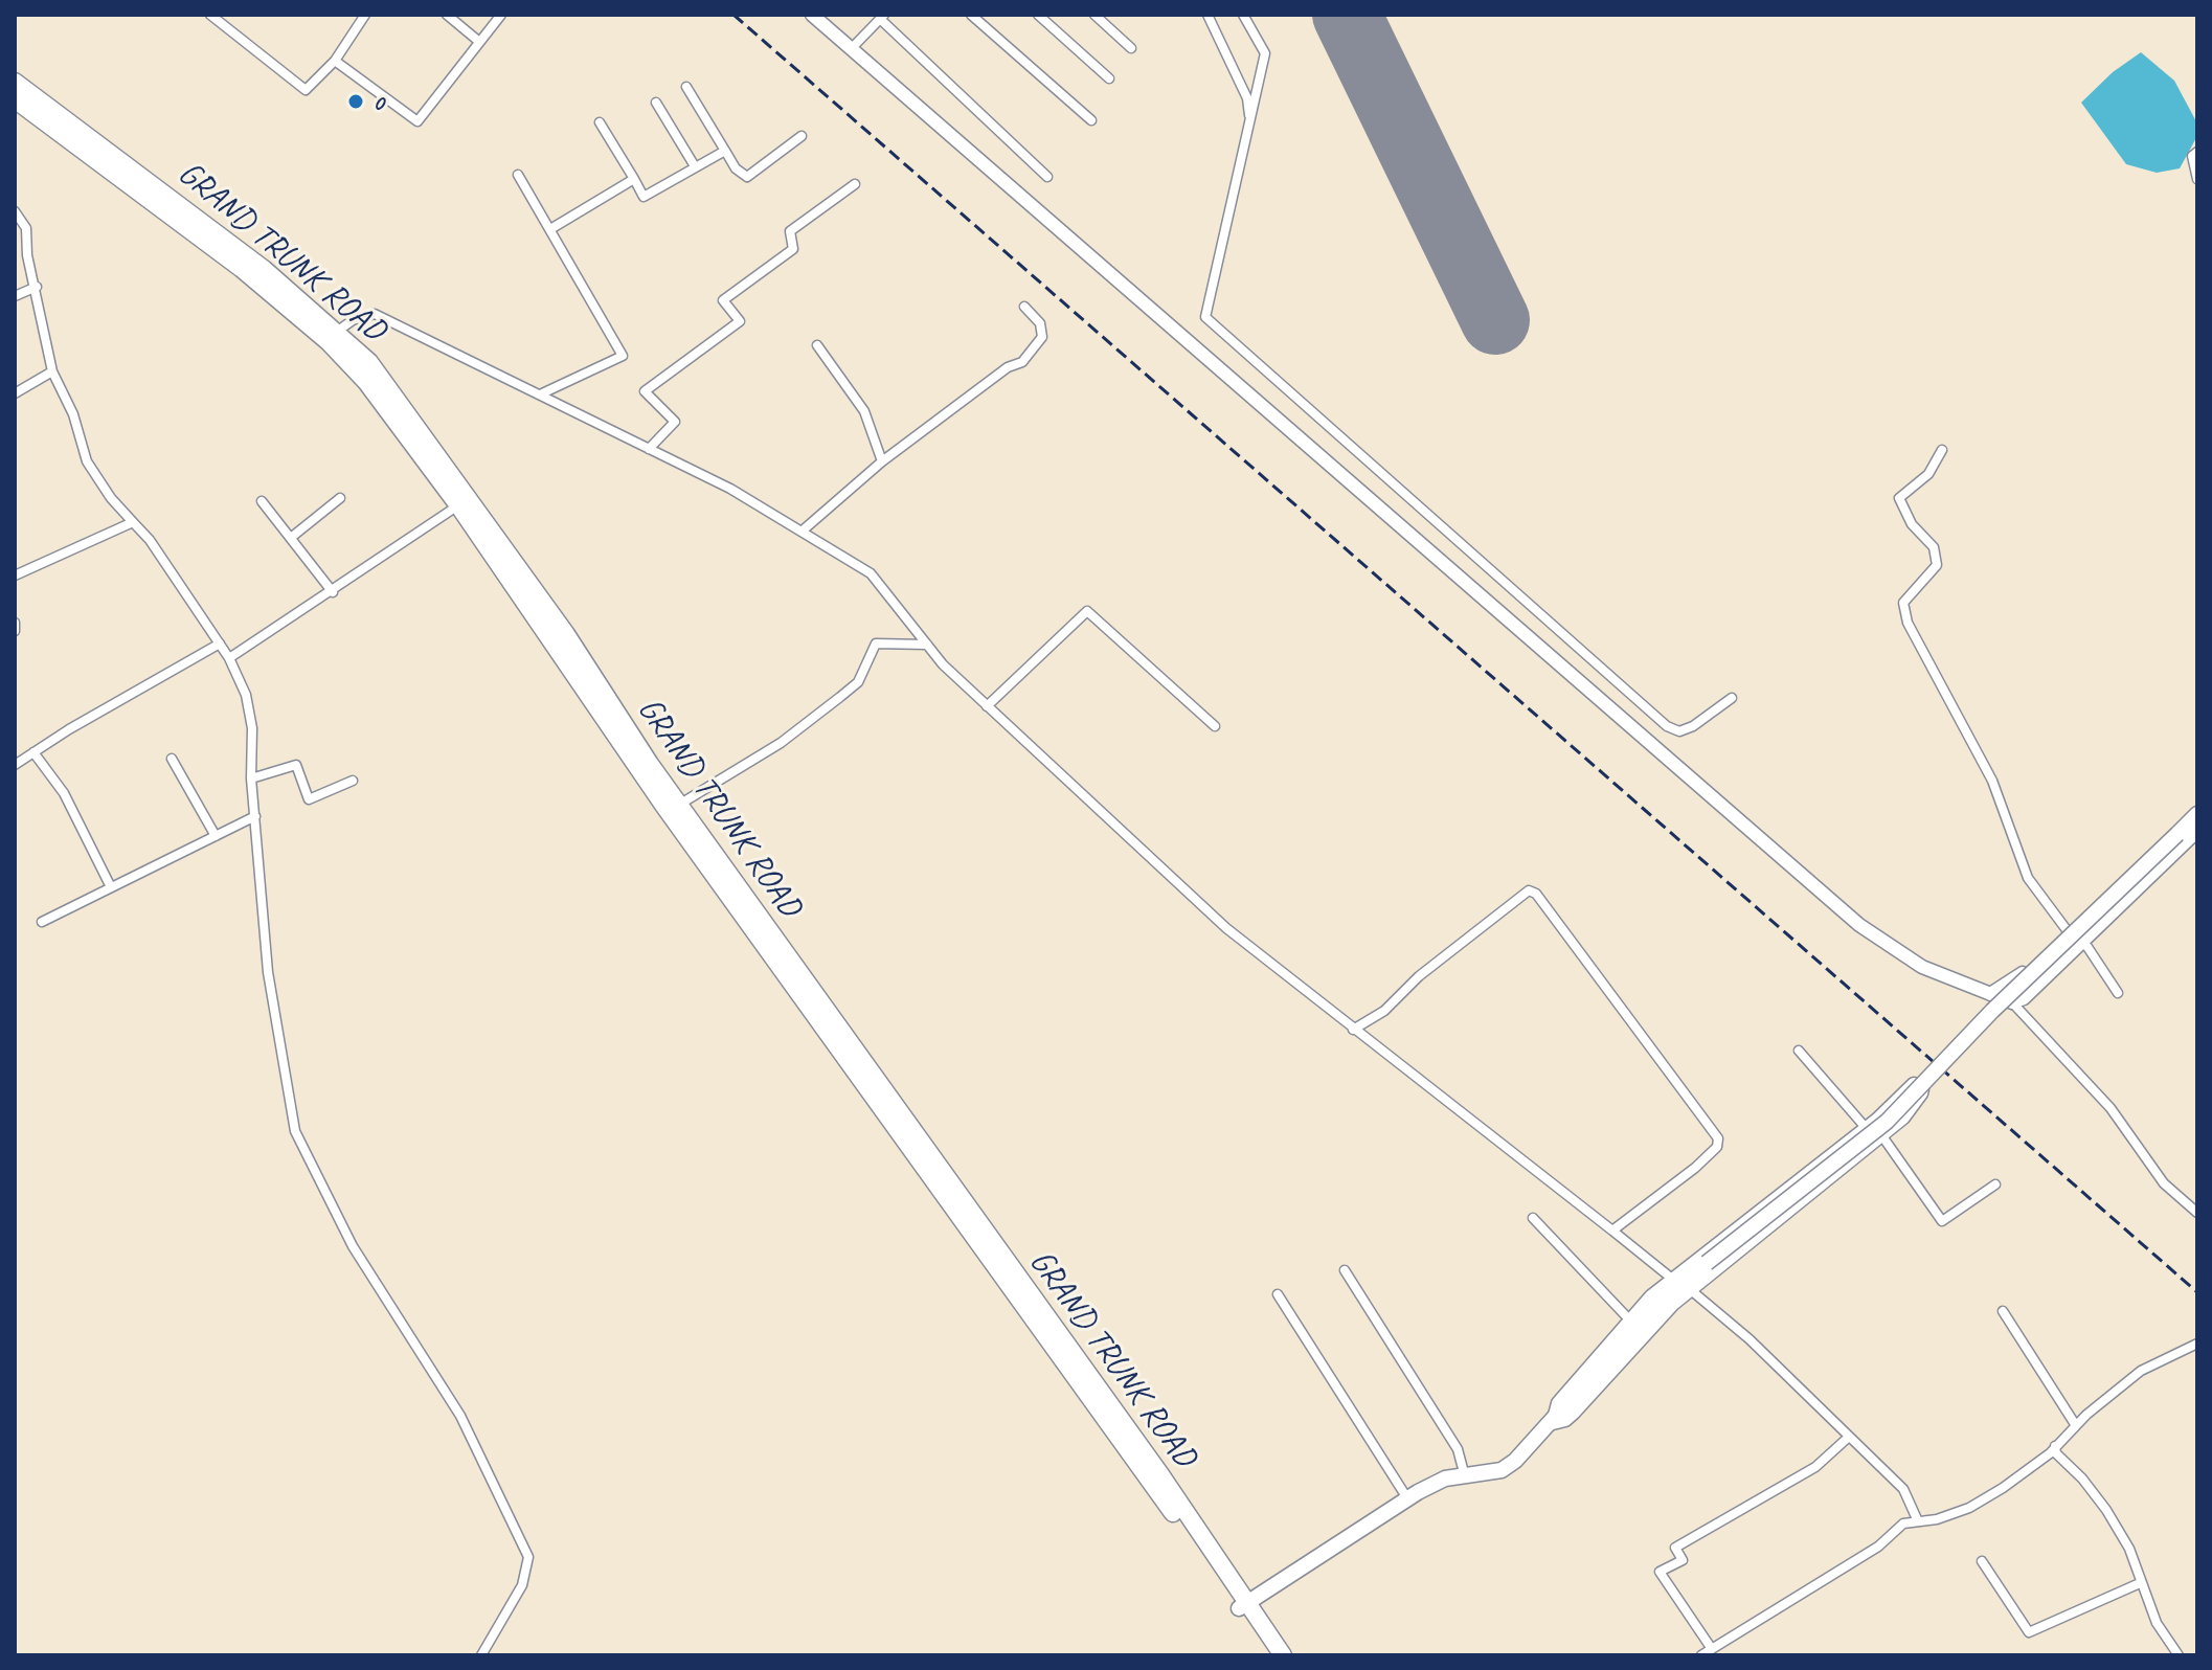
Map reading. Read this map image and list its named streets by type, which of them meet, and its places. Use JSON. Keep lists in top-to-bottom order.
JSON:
{
  "streets": {
    "highway": ["GRAND TRUNK ROAD"]
  },
  "places": ["o"]
}
